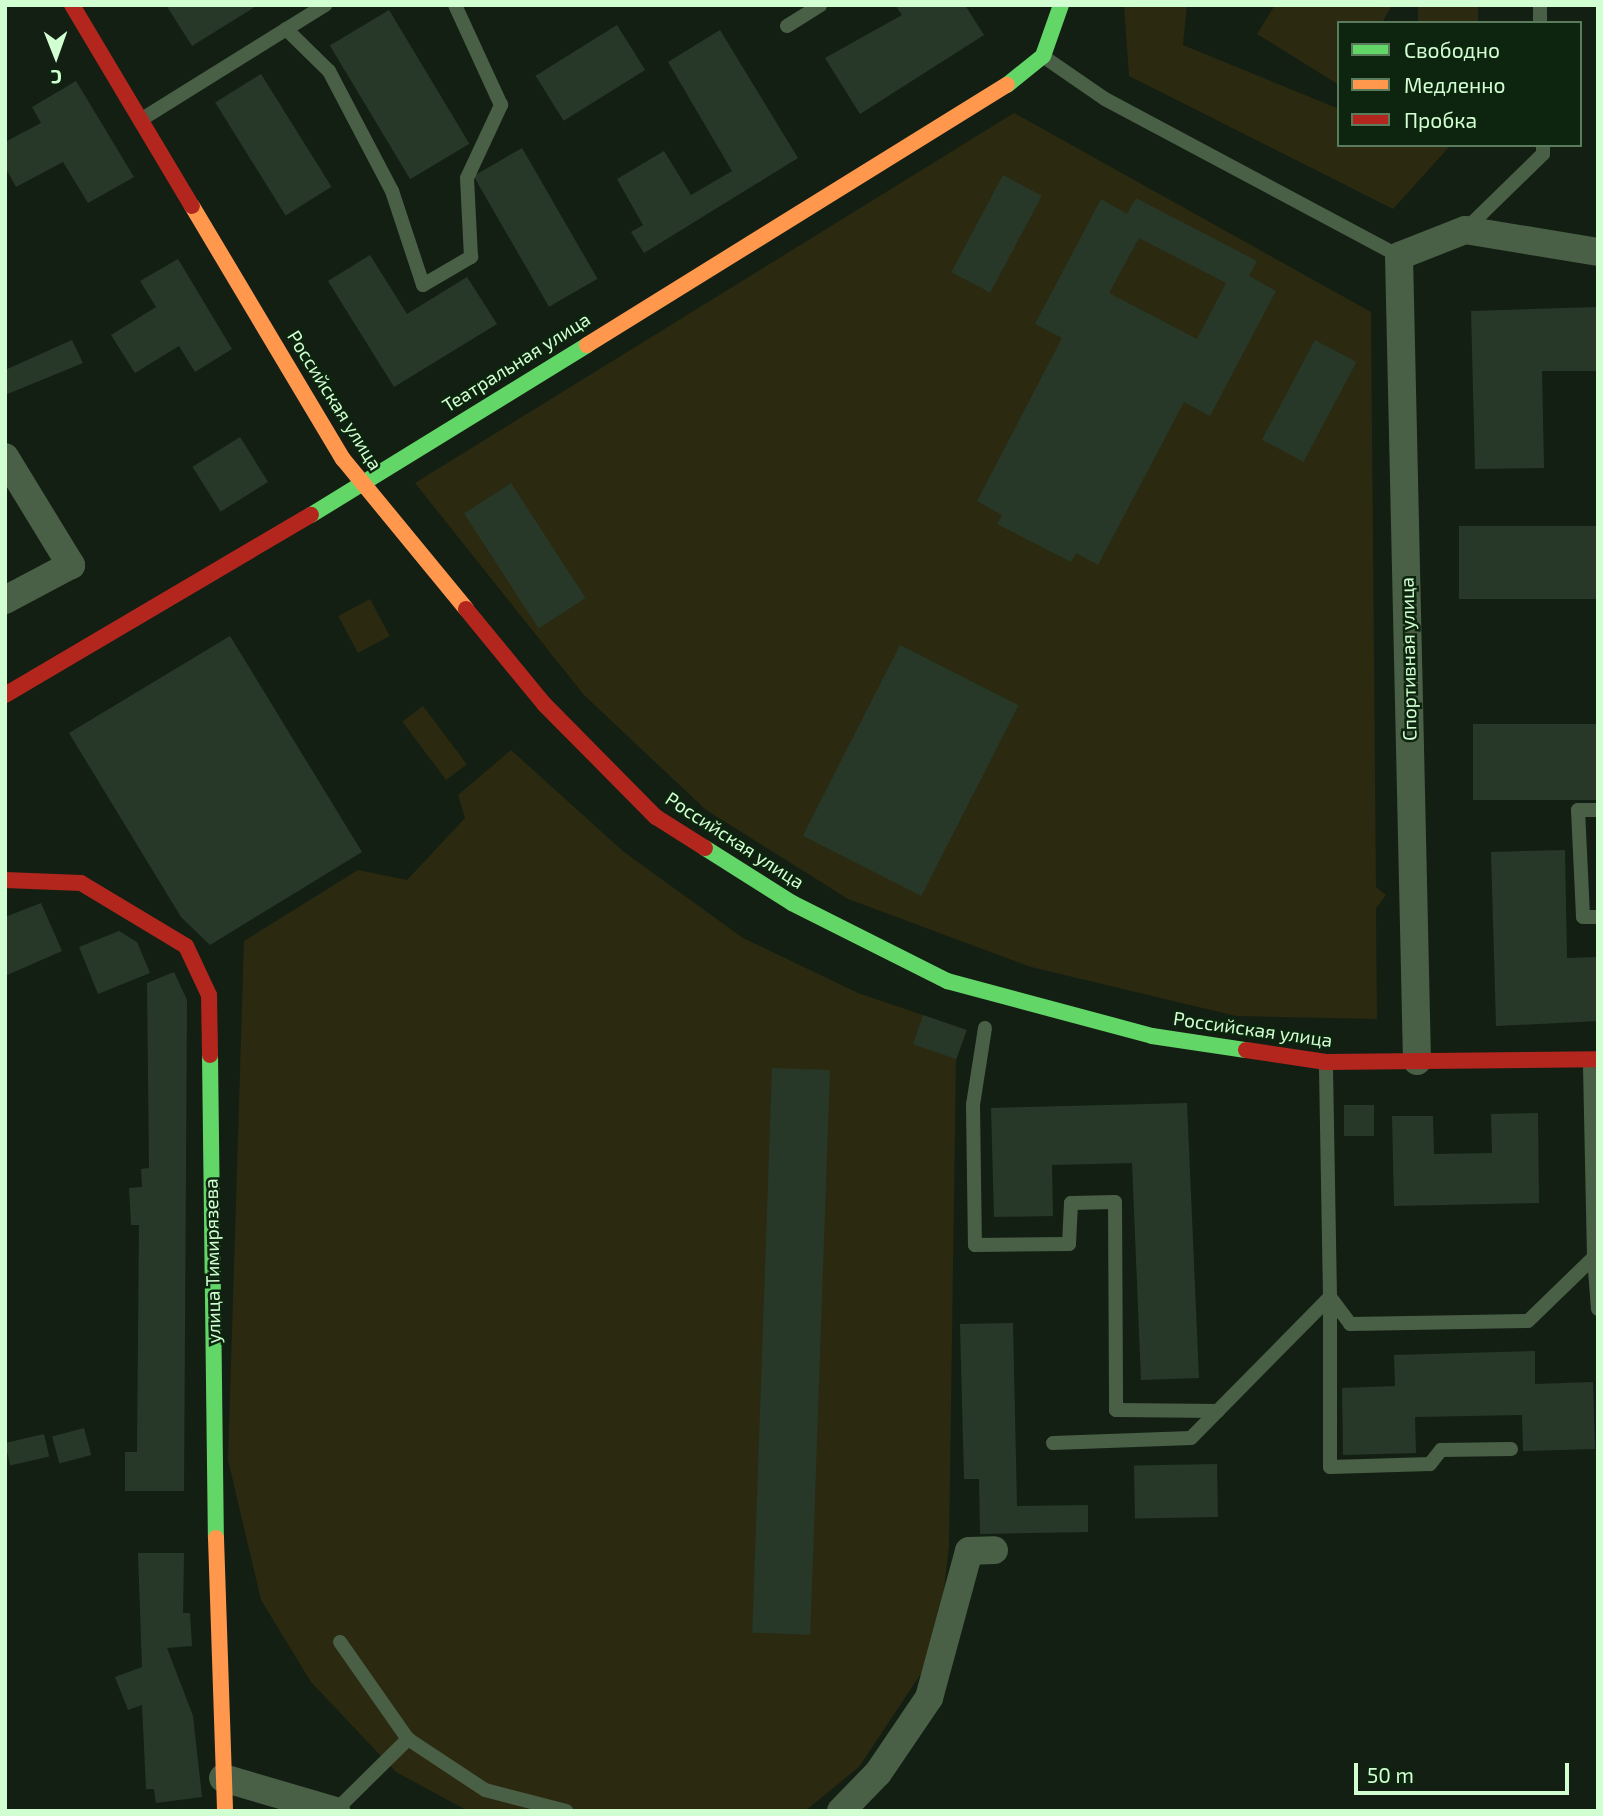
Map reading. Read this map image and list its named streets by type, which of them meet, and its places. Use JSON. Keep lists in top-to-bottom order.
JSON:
{
  "streets": {
    "street": [
      "Театральная улица",
      "Российская улица",
      "Спортивная улица",
      "улица Тимирязева"
    ]
  },
  "crossings": [
    ["Театральная улица", "Российская улица"],
    ["Российская улица", "Спортивная улица"]
  ],
  "legend": ["Свободно", "Медленно", "Пробка"],
  "scale_bar": "50 m",
  "north": "bottom"
}
